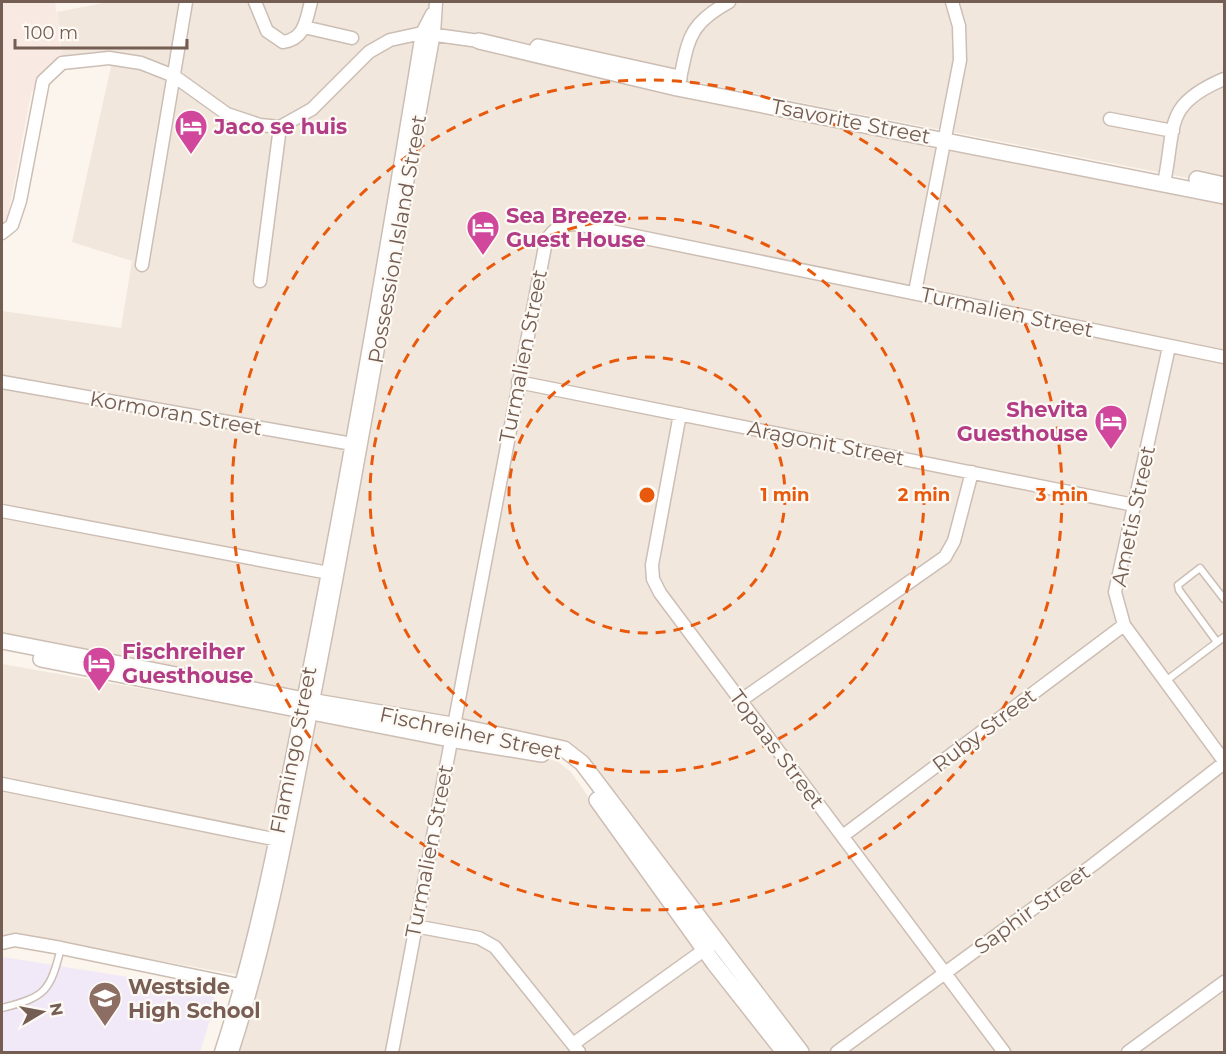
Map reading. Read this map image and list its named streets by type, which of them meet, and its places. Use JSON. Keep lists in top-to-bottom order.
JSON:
{
  "streets": {
    "street": [
      "Tsavorite Street",
      "Possession Island Street",
      "Turmalien Street",
      "Kormoran Street",
      "Aragonit Street",
      "Ametis Street",
      "Ruby Street",
      "Fischreiher Street",
      "Topaas Street",
      "Flamingo Street",
      "Saphir Street"
    ]
  },
  "crossings": [
    ["Tsavorite Street", "Possession Island Street"],
    ["Possession Island Street", "Kormoran Street"],
    ["Possession Island Street", "Flamingo Street"],
    ["Turmalien Street", "Aragonit Street"],
    ["Turmalien Street", "Ametis Street"],
    ["Turmalien Street", "Fischreiher Street"],
    ["Kormoran Street", "Flamingo Street"],
    ["Aragonit Street", "Ametis Street"],
    ["Aragonit Street", "Topaas Street"],
    ["Ametis Street", "Ruby Street"],
    ["Ametis Street", "Saphir Street"],
    ["Ruby Street", "Topaas Street"],
    ["Fischreiher Street", "Flamingo Street"],
    ["Topaas Street", "Saphir Street"]
  ],
  "places": {
    "hotel": [
      "Jaco se huis",
      "Sea Breeze Guest House",
      "Shevita Guesthouse",
      "Fischreiher Guesthouse"
    ],
    "school or university": ["Westside High School"]
  },
  "scale_bar": "100 m",
  "north": "right",
  "rings": ["1 min", "2 min", "3 min"]
}
